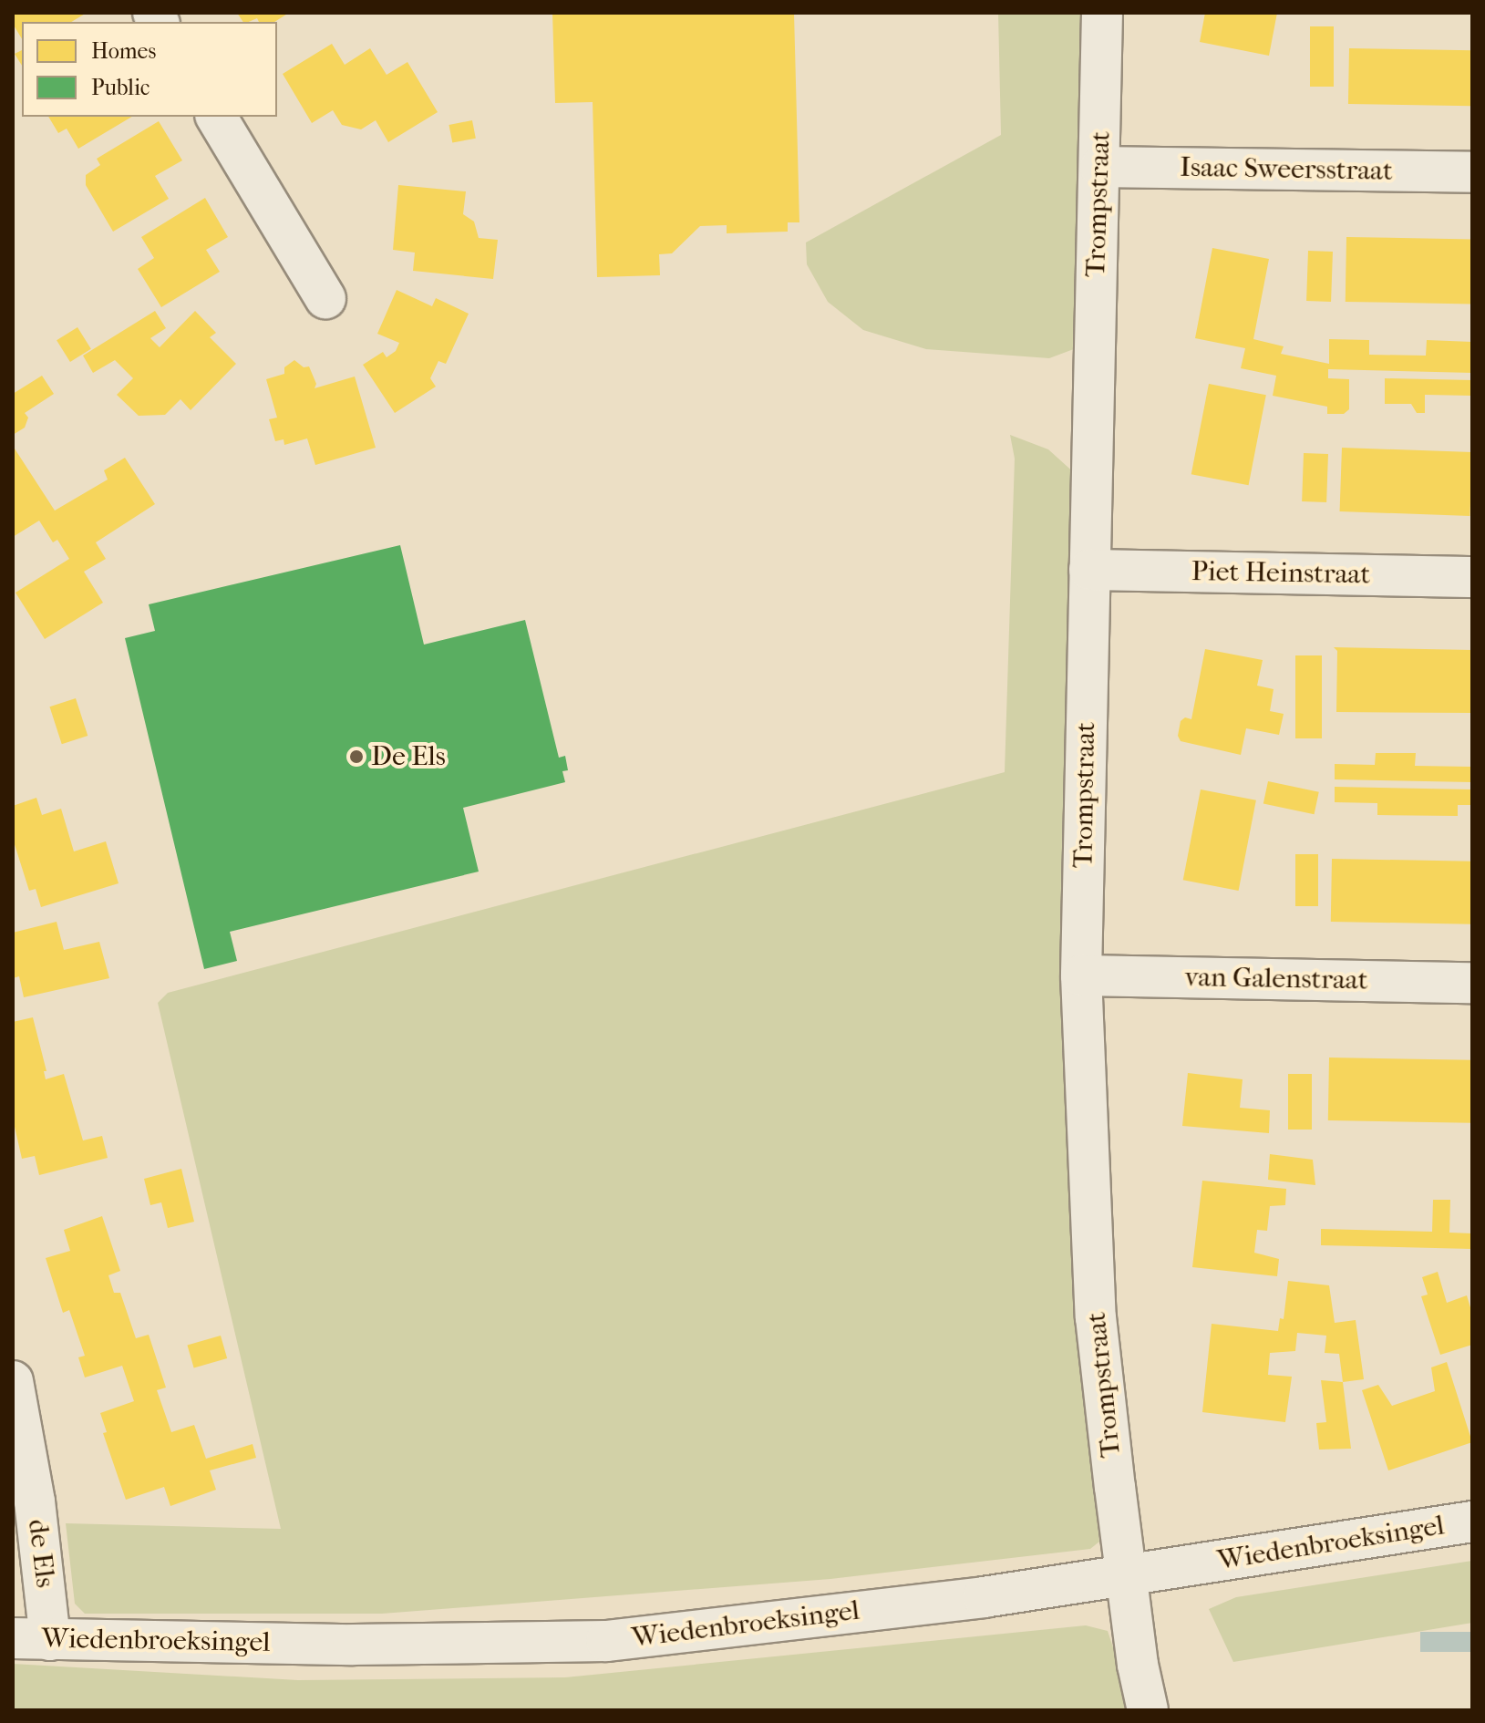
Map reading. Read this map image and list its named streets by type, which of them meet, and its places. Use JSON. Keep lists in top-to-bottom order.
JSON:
{
  "streets": {
    "street": [
      "Isaac Sweersstraat",
      "Trompstraat",
      "Piet Heinstraat",
      "van Galenstraat",
      "Wiedenbroeksingel",
      "de Els"
    ]
  },
  "crossings": [
    ["Isaac Sweersstraat", "Trompstraat"],
    ["Trompstraat", "Piet Heinstraat"],
    ["Trompstraat", "van Galenstraat"],
    ["Trompstraat", "Wiedenbroeksingel"],
    ["Wiedenbroeksingel", "de Els"]
  ],
  "places": ["De Els"],
  "legend": ["Homes", "Public"]
}
